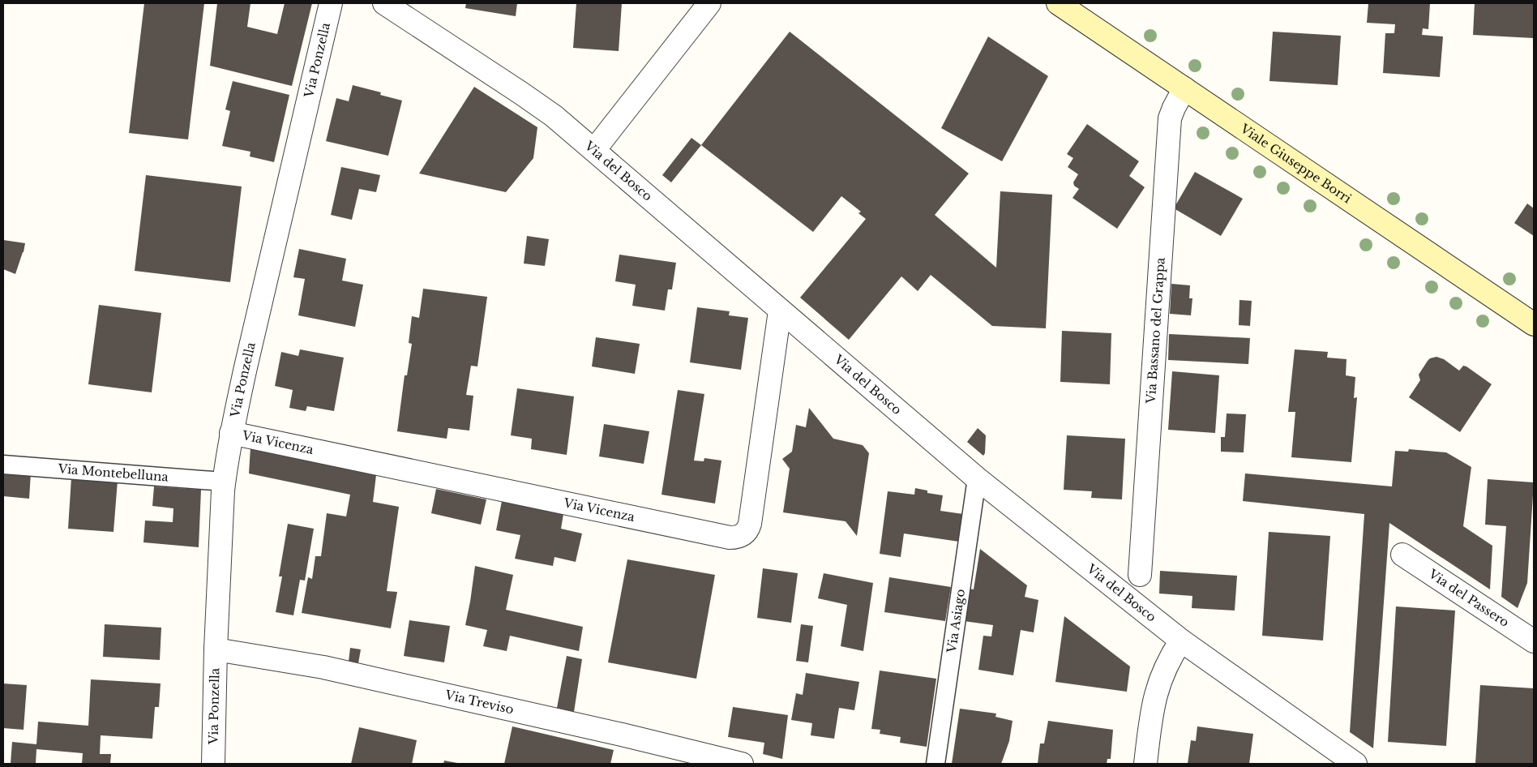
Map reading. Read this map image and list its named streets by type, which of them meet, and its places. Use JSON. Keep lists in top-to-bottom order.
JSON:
{
  "streets": {
    "main road": ["Viale Giuseppe Borri"],
    "street": [
      "Via Ponzella",
      "Via del Bosco",
      "Via Bassano del Grappa",
      "Via Vicenza",
      "Via del Passero",
      "Via Treviso"
    ],
    "lane": ["Via Montebelluna", "Via Asiago"]
  },
  "crossings": [
    ["Via Ponzella", "Via Vicenza"],
    ["Via Ponzella", "Via Montebelluna"],
    ["Via Ponzella", "Via Treviso"],
    ["Viale Giuseppe Borri", "Via Bassano del Grappa"],
    ["Via del Bosco", "Via Vicenza"],
    ["Via del Bosco", "Via Asiago"]
  ]
}
